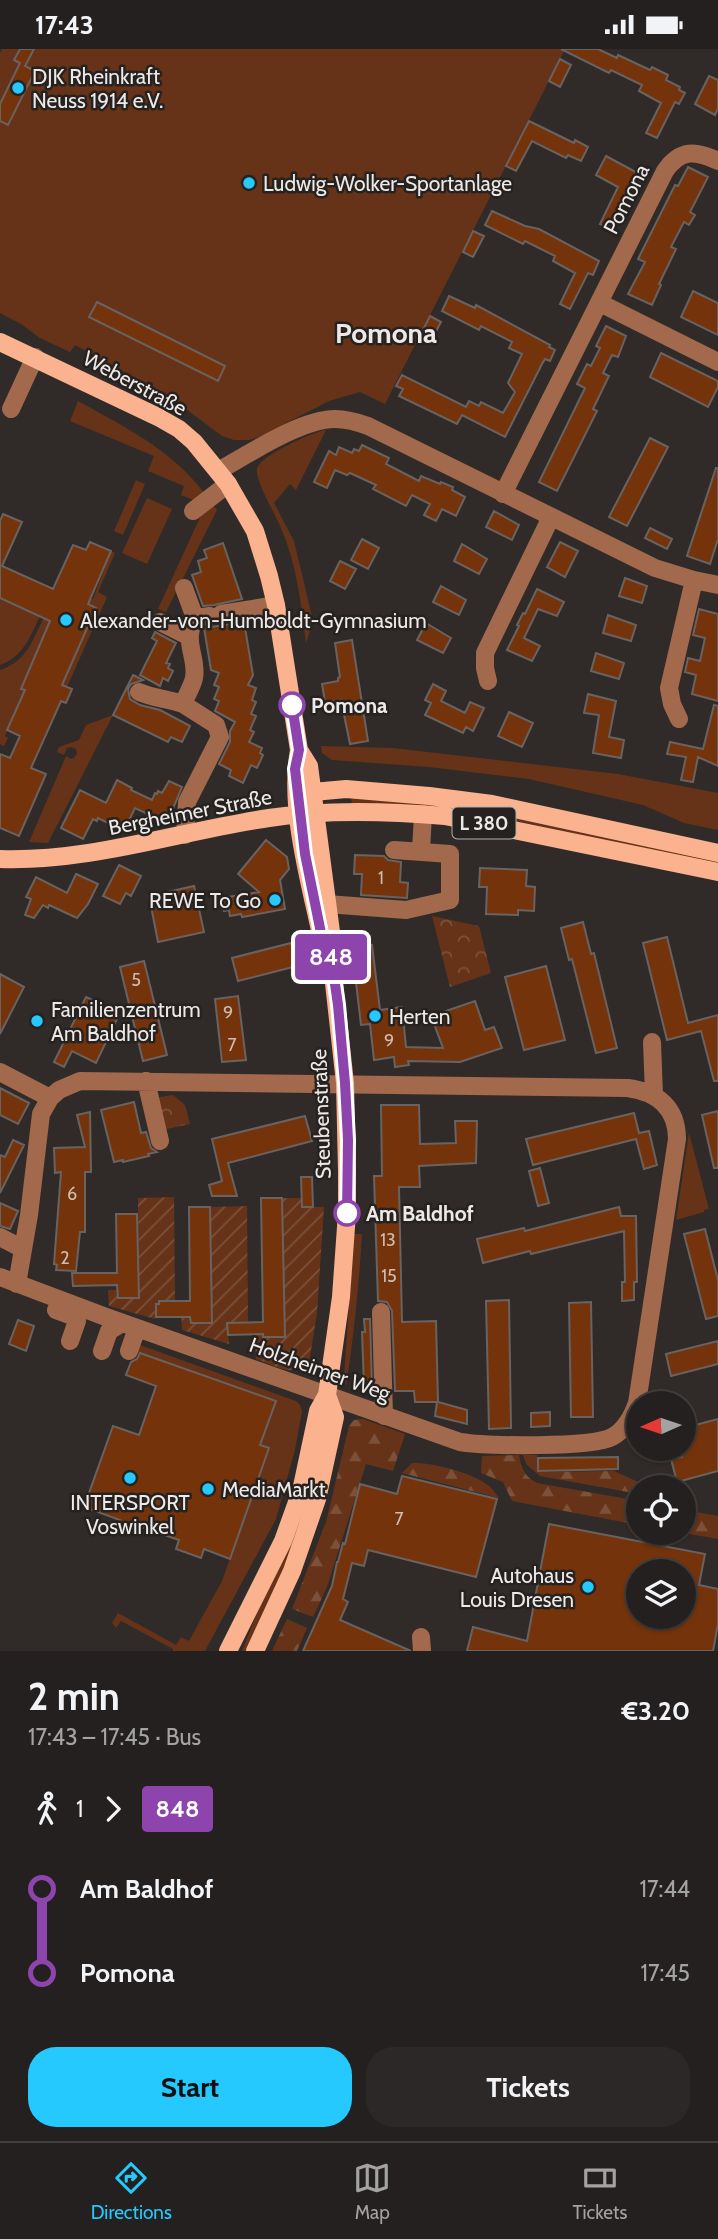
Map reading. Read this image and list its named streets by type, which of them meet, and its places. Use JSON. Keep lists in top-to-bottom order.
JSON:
{
  "streets": {
    "main road": [
      "Weberstraße",
      "Bergheimer Straße",
      "L 380",
      "Steubenstraße"
    ],
    "street": ["Pomona", "Holzheimer Weg"]
  },
  "crossings": [
    ["Weberstraße", "Bergheimer Straße"],
    ["Weberstraße", "Steubenstraße"],
    ["Bergheimer Straße", "Steubenstraße"],
    ["Steubenstraße", "Holzheimer Weg"]
  ],
  "districts": ["Pomona"],
  "places": [
    "DJK Rheinkraft Neuss 1914 e.V.",
    "Ludwig-Wolker-Sportanlage",
    "Alexander-von-Humboldt-Gymnasium",
    "Pomona",
    "REWE To Go",
    "Herten",
    "Familienzentrum Am Baldhof",
    "Am Baldhof",
    "INTERSPORT Voswinkel",
    "MediaMarkt",
    "Autohaus Louis Dresen"
  ],
  "lines": ["bus line 848"],
  "house_numbers": [
    "1",
    "5",
    "9",
    "9",
    "7",
    "6",
    "13",
    "2",
    "15",
    "7"
  ],
  "north": "left",
  "page": {
    "status": "17:43",
    "on_map": "848",
    "heading": ["2 min", "17:43 – 17:45 · Bus", "€3.20"],
    "legs": ["1", "848"],
    "list": [
      {
        "name": "Am Baldhof",
        "value": "17:44"
      },
      {
        "name": "Pomona",
        "value": "17:45"
      }
    ],
    "buttons": ["Start", "Tickets"],
    "tabs": ["Directions", "Map", "Tickets"]
  }
}
